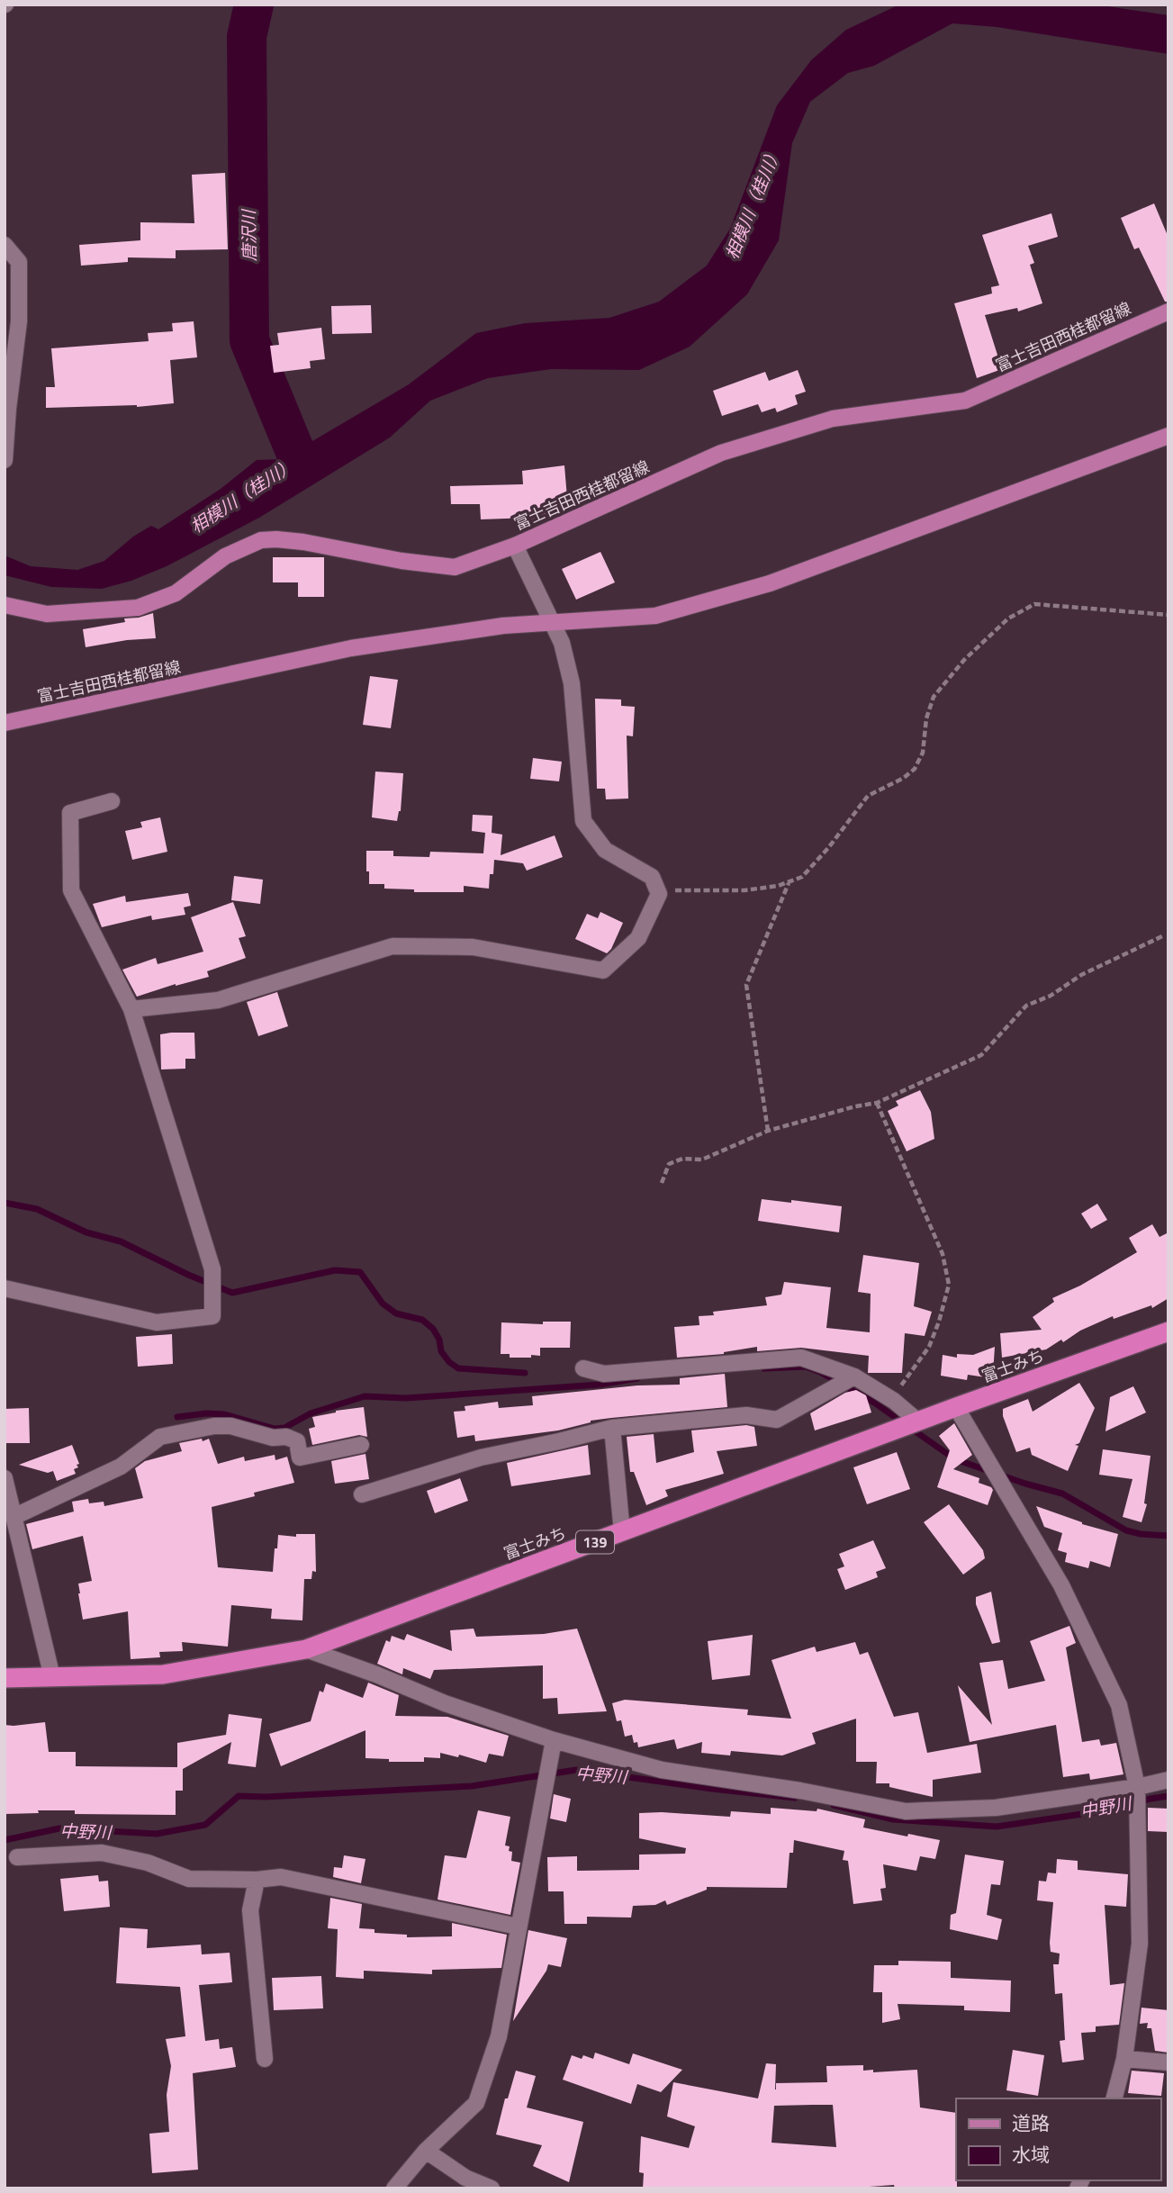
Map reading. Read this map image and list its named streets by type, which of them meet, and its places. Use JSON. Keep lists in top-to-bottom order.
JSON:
{
  "streets": {
    "highway": ["富士みち", "139"],
    "main road": ["富士吉田西桂都留線"]
  },
  "water": ["相模川（桂川）", "唐沢川", "中野川"],
  "legend": ["道路", "水域"]
}
